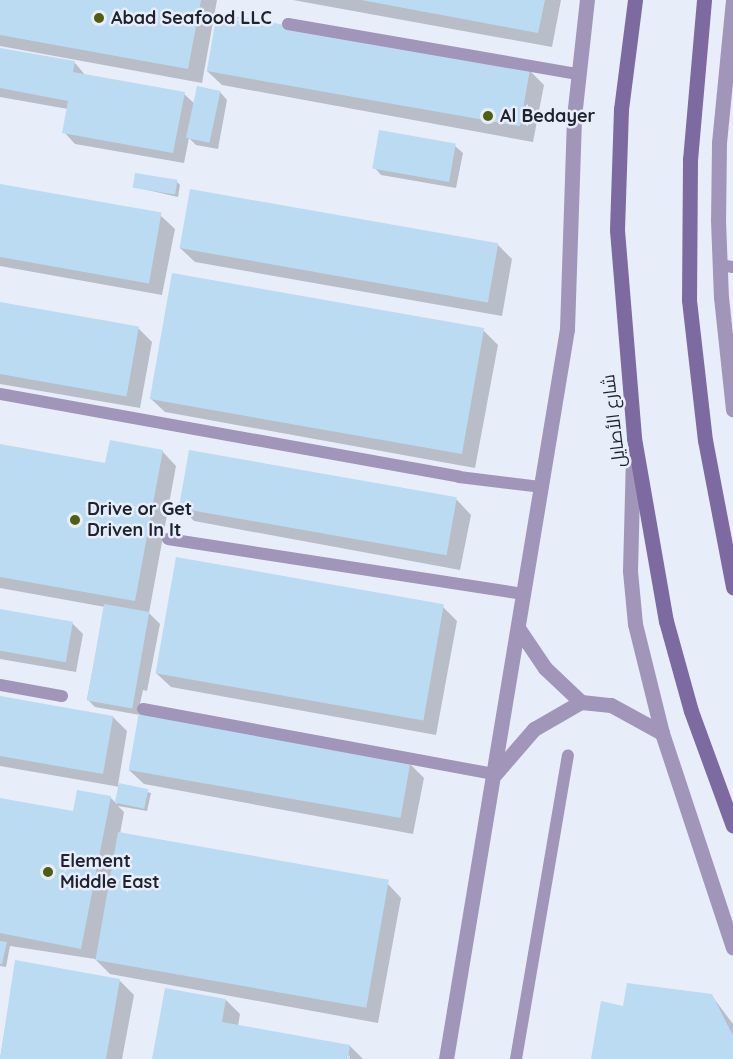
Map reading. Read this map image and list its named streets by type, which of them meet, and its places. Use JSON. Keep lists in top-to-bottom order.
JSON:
{
  "streets": {
    "main road": ["شارع الأصايل"]
  },
  "places": [
    "Abad Seafood LLC",
    "Al Bedayer",
    "Drive or Get Driven In It",
    "Element Middle East"
  ]
}
